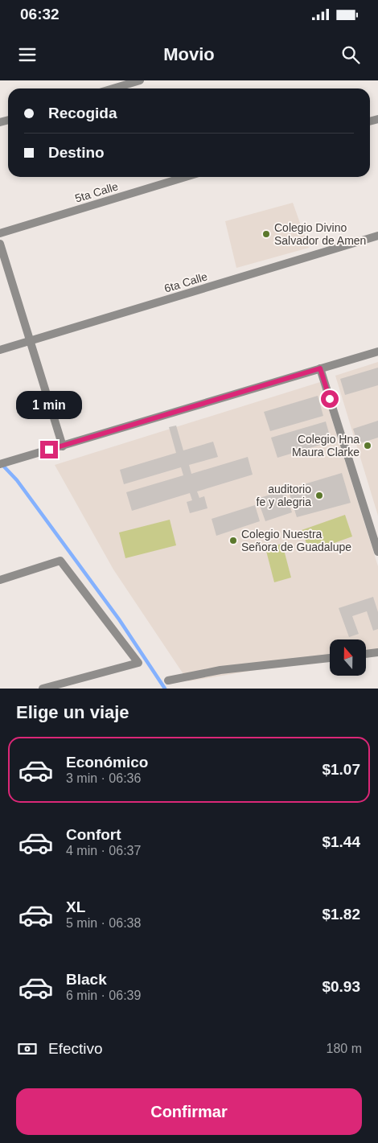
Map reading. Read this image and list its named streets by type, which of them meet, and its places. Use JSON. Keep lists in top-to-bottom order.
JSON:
{
  "streets": {
    "street": ["5ta Calle", "6ta Calle"]
  },
  "places": [
    "Colegio Divino Salvador de Amen",
    "Colegio Hna Maura Clarke",
    "auditorio fe y alegria",
    "Colegio Nuestra Señora de Guadalupe"
  ],
  "north": "top",
  "page": {
    "status": "06:32",
    "header": "Movio",
    "banner": ["Recogida", "Destino"],
    "bubble": "1 min",
    "heading": "Elige un viaje",
    "list": [
      {
        "name": "Económico",
        "note": "3 min · 06:36",
        "value": "$1.07"
      },
      {
        "name": "Confort",
        "note": "4 min · 06:37",
        "value": "$1.44"
      },
      {
        "name": "XL",
        "note": "5 min · 06:38",
        "value": "$1.82"
      },
      {
        "name": "Black",
        "note": "6 min · 06:39",
        "value": "$0.93"
      }
    ],
    "pay": ["Efectivo", "180 m"],
    "buttons": "Confirmar"
  }
}
